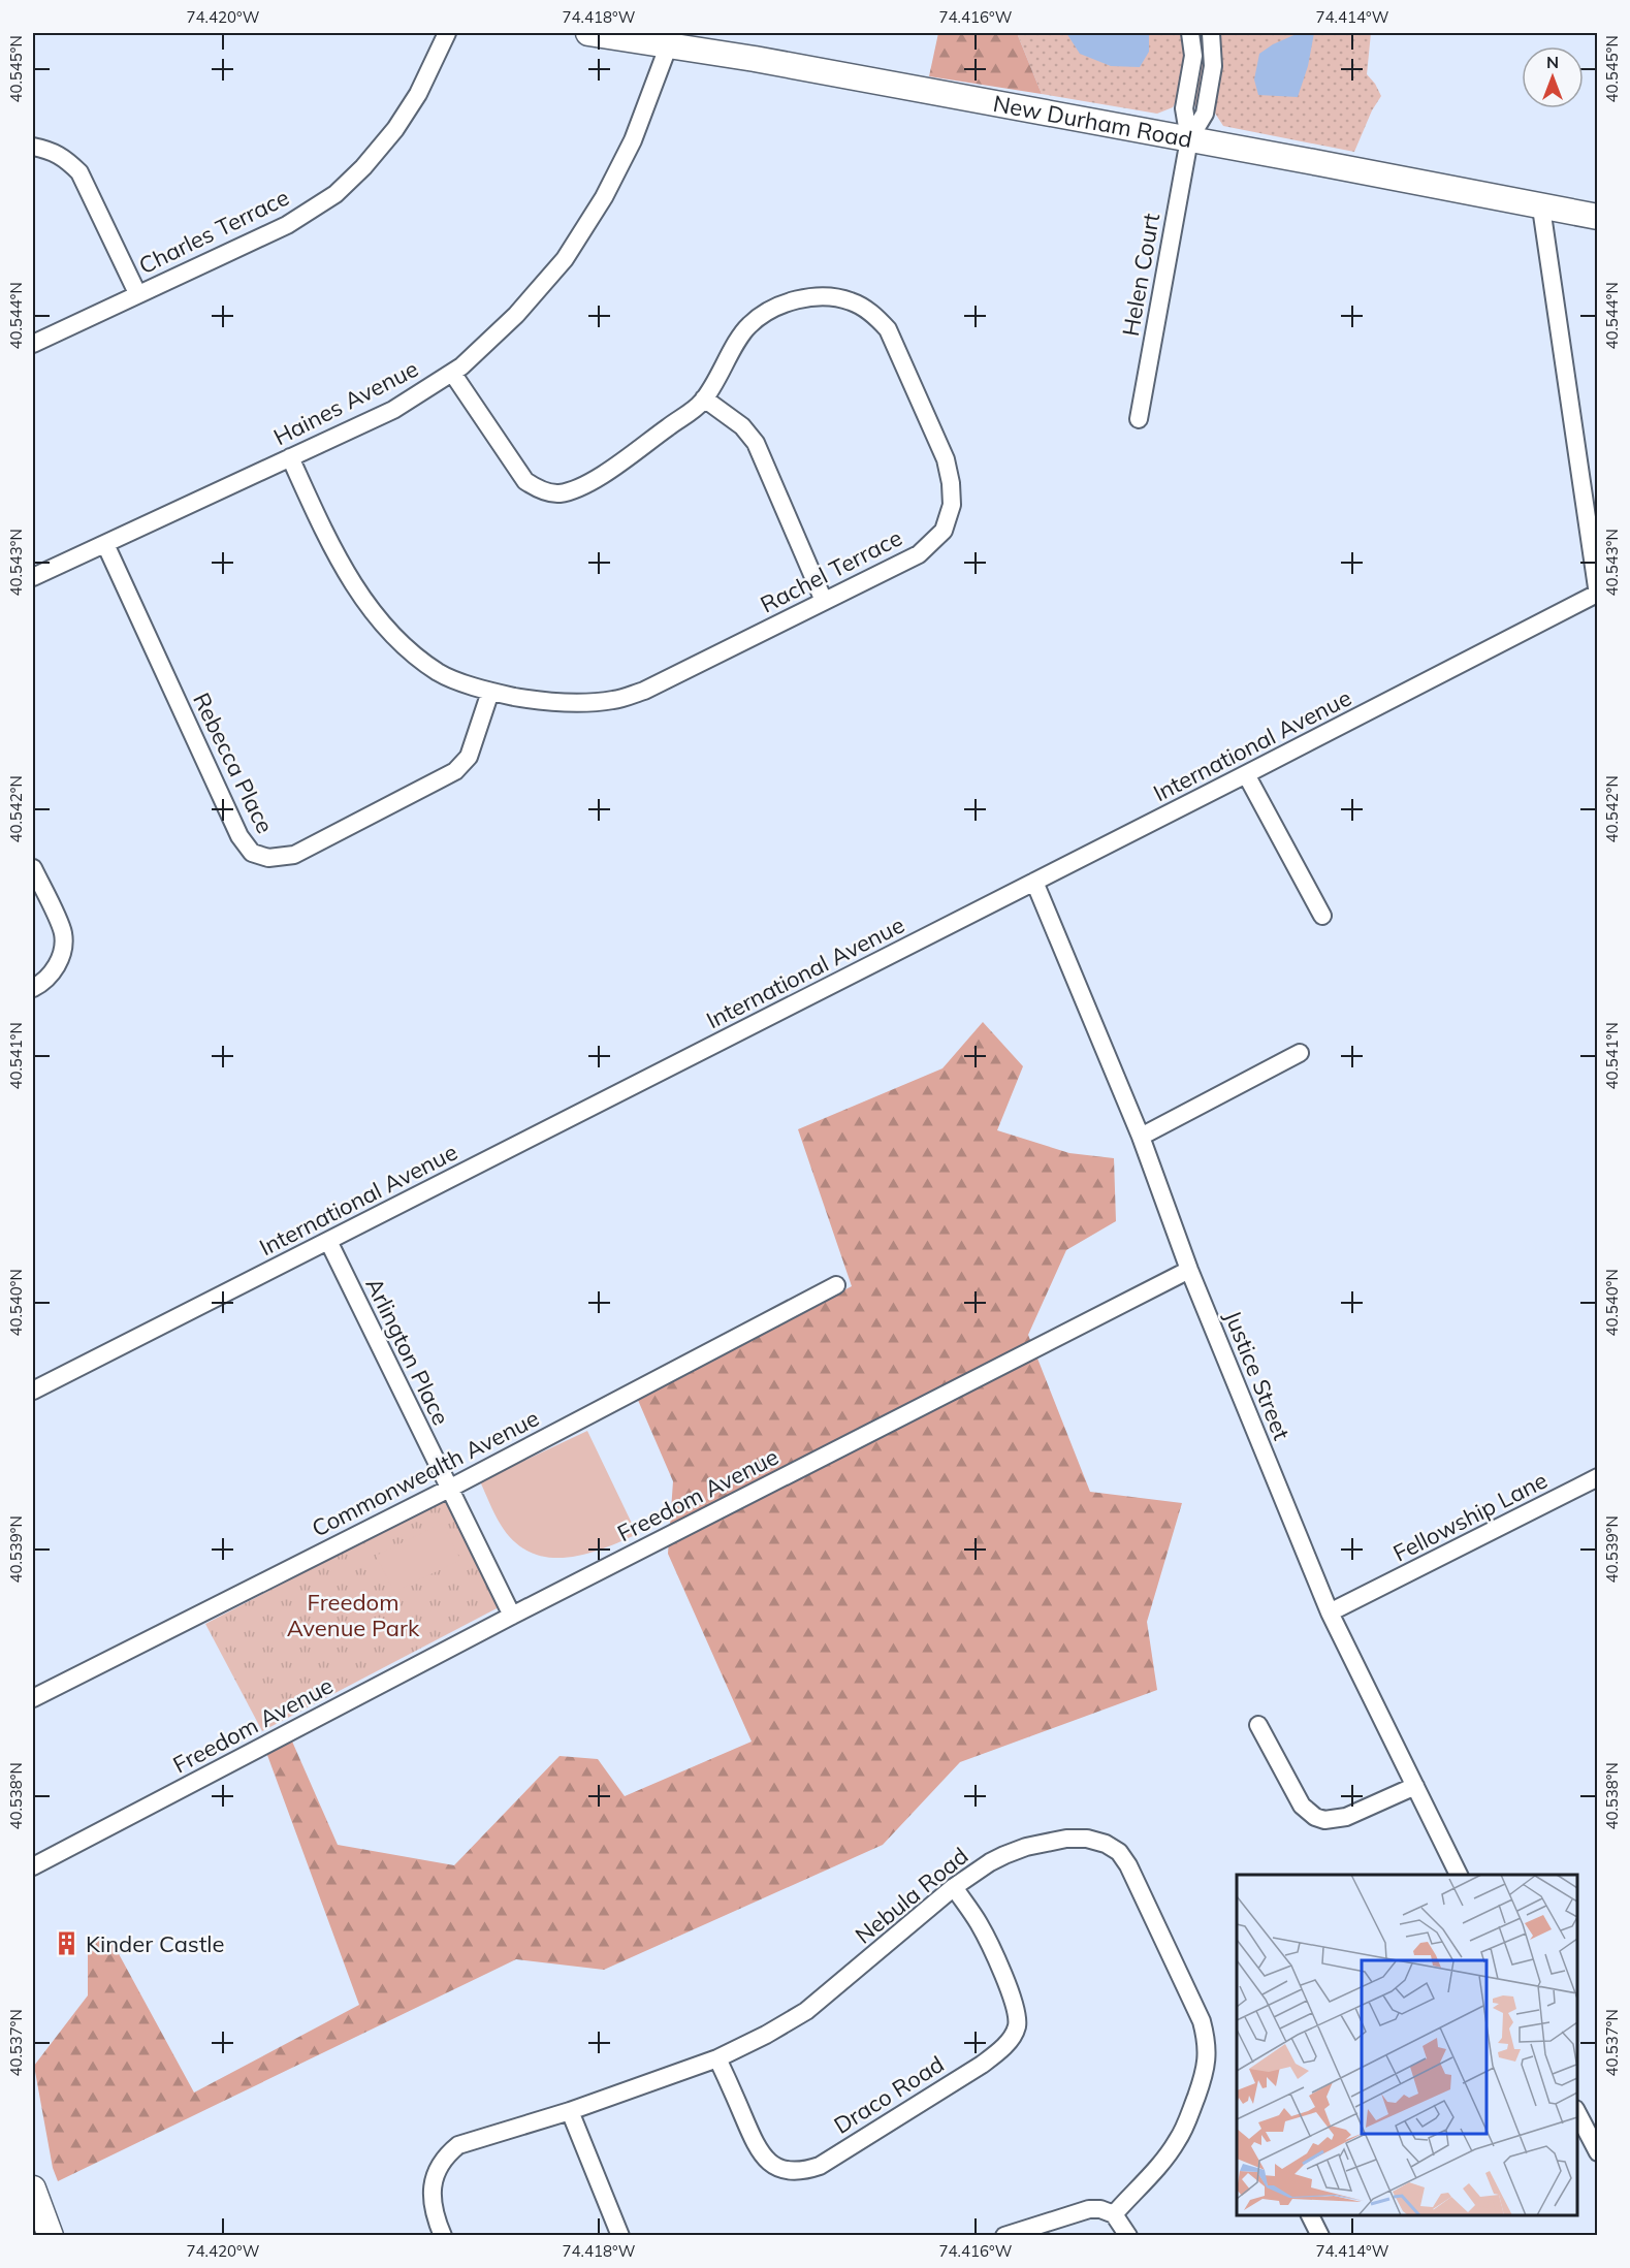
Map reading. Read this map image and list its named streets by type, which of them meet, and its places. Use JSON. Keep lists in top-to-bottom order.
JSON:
{
  "streets": {
    "main road": ["New Durham Road"],
    "street": [
      "Charles Terrace",
      "Helen Court",
      "Haines Avenue",
      "Rachel Terrace",
      "International Avenue",
      "Rebecca Place",
      "Arlington Place",
      "Justice Street",
      "Commonwealth Avenue",
      "Freedom Avenue",
      "Fellowship Lane",
      "Nebula Road",
      "Draco Road"
    ]
  },
  "crossings": [
    ["New Durham Road", "Helen Court"],
    ["New Durham Road", "Haines Avenue"],
    ["Haines Avenue", "Rachel Terrace"],
    ["Haines Avenue", "Rebecca Place"],
    ["Rachel Terrace", "Rebecca Place"],
    ["International Avenue", "Arlington Place"],
    ["International Avenue", "Justice Street"],
    ["Arlington Place", "Commonwealth Avenue"],
    ["Arlington Place", "Freedom Avenue"],
    ["Justice Street", "Freedom Avenue"],
    ["Justice Street", "Fellowship Lane"],
    ["Nebula Road", "Draco Road"]
  ],
  "parks": ["Freedom Avenue Park"],
  "places": {
    "building": ["Kinder Castle"]
  },
  "north": "top",
  "coordinates": [
    "74.420°W",
    "74.418°W",
    "74.416°W",
    "74.414°W",
    "40.545°N",
    "40.544°N",
    "40.543°N",
    "40.542°N",
    "40.541°N",
    "40.540°N",
    "40.539°N",
    "40.538°N",
    "40.537°N"
  ]
}
